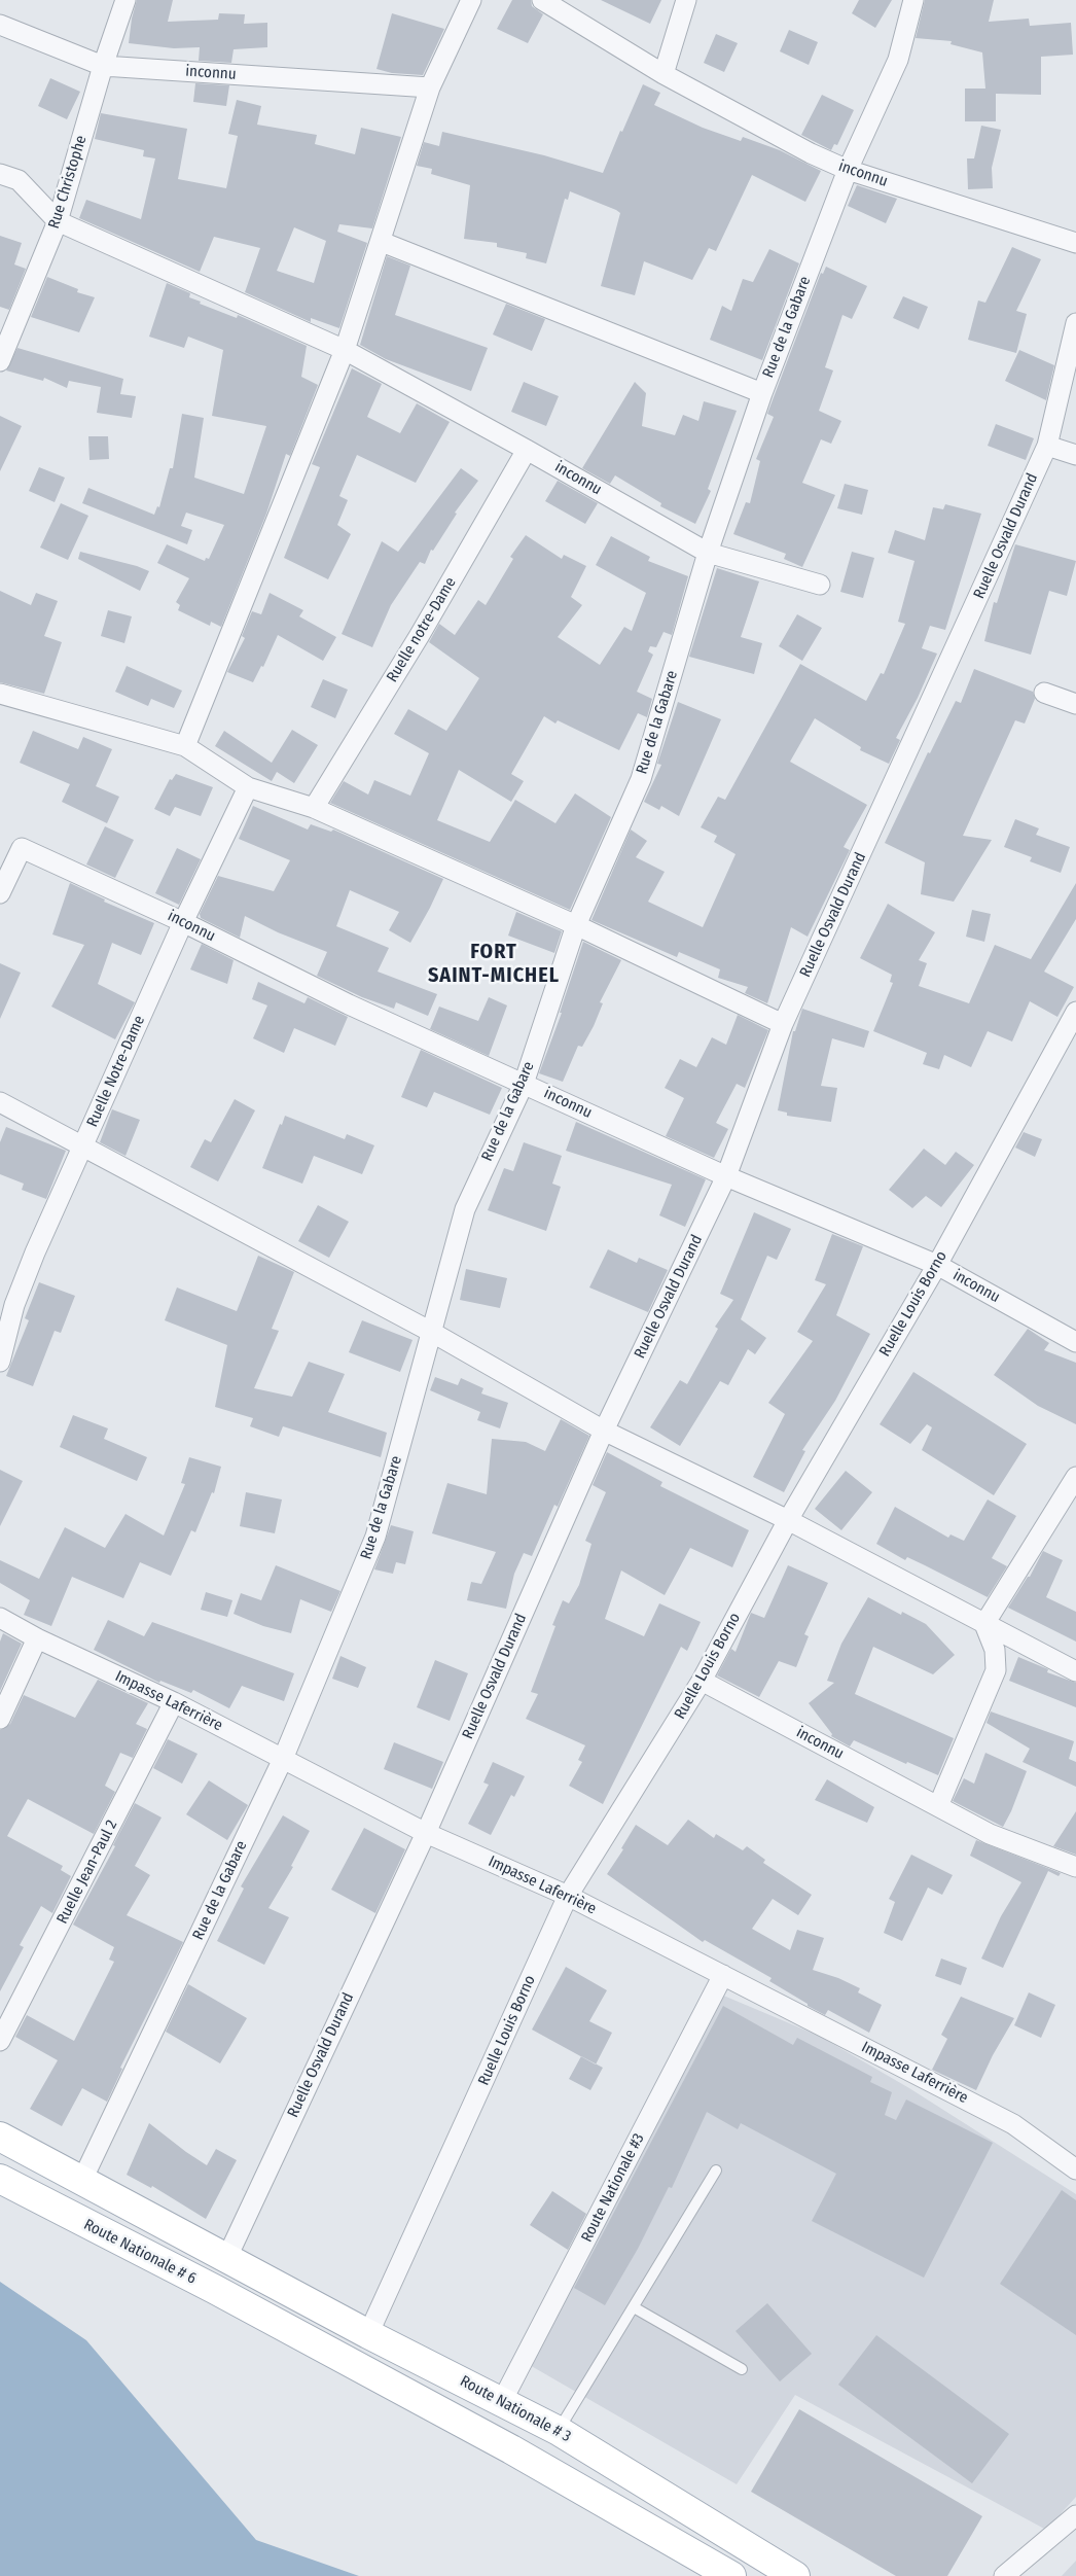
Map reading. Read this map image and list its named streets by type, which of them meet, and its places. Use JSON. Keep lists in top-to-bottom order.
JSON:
{
  "streets": {
    "main road": ["Route Nationale # 6", "Route Nationale # 3"],
    "street": [
      "inconnu",
      "Rue Christophe",
      "Rue de la Gabare",
      "Ruelle Osvald Durand",
      "Ruelle notre-Dame",
      "Ruelle Notre-Dame",
      "Ruelle Louis Borno",
      "Impasse Laferrière",
      "Ruelle Jean-Paul 2",
      "Route Nationale #3"
    ]
  },
  "crossings": [
    ["inconnu", "Rue Christophe"],
    ["inconnu", "Rue de la Gabare"],
    ["inconnu", "Ruelle Osvald Durand"],
    ["inconnu", "Ruelle notre-Dame"],
    ["inconnu", "Ruelle Notre-Dame"],
    ["inconnu", "Ruelle Louis Borno"],
    ["Rue de la Gabare", "Impasse Laferrière"],
    ["Ruelle Osvald Durand", "Impasse Laferrière"],
    ["Ruelle Osvald Durand", "Route Nationale # 3"],
    ["Ruelle Louis Borno", "Impasse Laferrière"],
    ["Ruelle Louis Borno", "Route Nationale # 3"],
    ["Impasse Laferrière", "Ruelle Jean-Paul 2"],
    ["Impasse Laferrière", "Route Nationale #3"],
    ["Route Nationale #3", "Route Nationale # 3"]
  ],
  "districts": ["FORT SAINT-MICHEL"]
}
